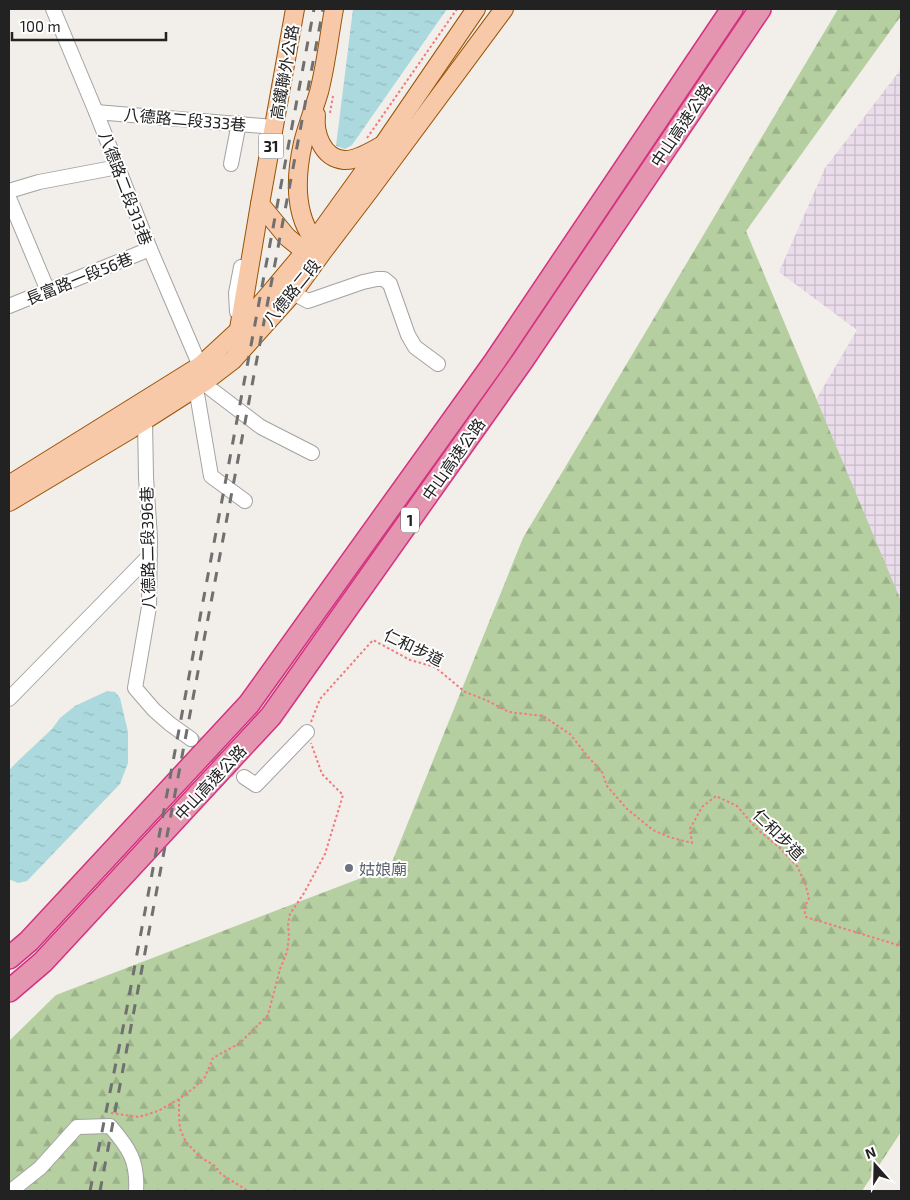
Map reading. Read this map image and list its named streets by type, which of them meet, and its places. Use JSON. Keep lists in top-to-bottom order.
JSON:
{
  "streets": {
    "highway": ["中山高速公路", "1"],
    "main road": ["高鐵聯外公路", "31", "八德路二段"],
    "lane": [
      "八德路二段333巷",
      "八德路二段313巷",
      "長富路一段56巷",
      "八德路二段396巷"
    ],
    "path": ["仁和步道"]
  },
  "crossings": [
    ["高鐵聯外公路", "八德路二段333巷"],
    ["高鐵聯外公路", "31"],
    ["高鐵聯外公路", "八德路二段"],
    ["八德路二段333巷", "八德路二段313巷"],
    ["31", "八德路二段"],
    ["八德路二段313巷", "長富路一段56巷"],
    ["八德路二段313巷", "八德路二段"],
    ["八德路二段", "八德路二段396巷"]
  ],
  "places": ["姑娘廟"],
  "scale_bar": "100 m",
  "north": "top"
}
